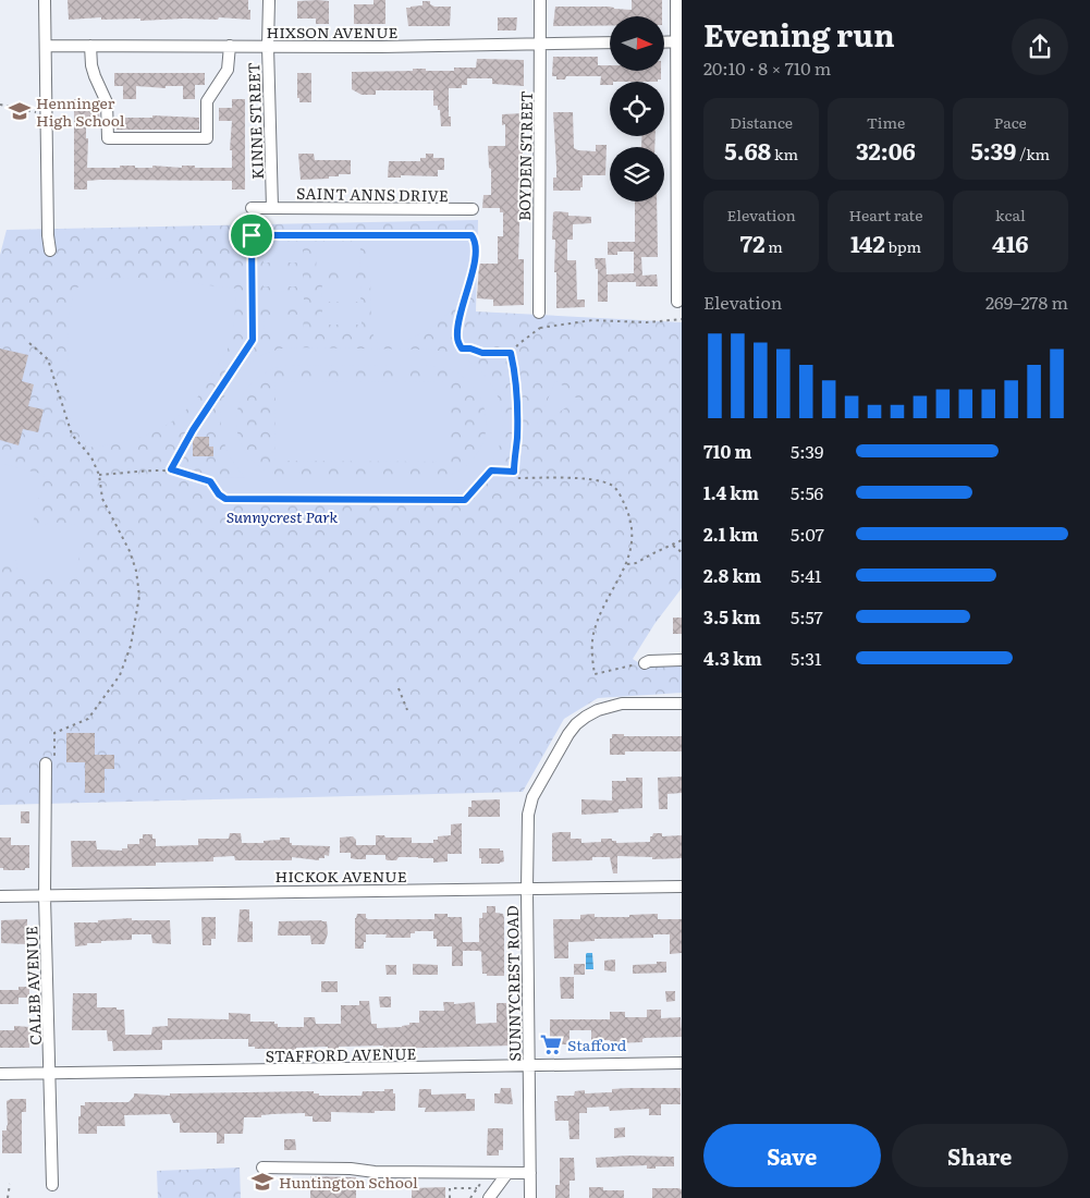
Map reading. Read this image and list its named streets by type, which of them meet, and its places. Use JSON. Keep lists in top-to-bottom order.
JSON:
{
  "streets": {
    "street": [
      "HIXSON AVENUE",
      "KINNE STREET",
      "BOYDEN STREET",
      "SAINT ANNS DRIVE",
      "HICKOK AVENUE",
      "SUNNYCREST ROAD",
      "CALEB AVENUE",
      "STAFFORD AVENUE"
    ]
  },
  "crossings": [
    ["HIXSON AVENUE", "KINNE STREET"],
    ["HIXSON AVENUE", "BOYDEN STREET"],
    ["KINNE STREET", "SAINT ANNS DRIVE"],
    ["HICKOK AVENUE", "SUNNYCREST ROAD"],
    ["HICKOK AVENUE", "CALEB AVENUE"],
    ["SUNNYCREST ROAD", "STAFFORD AVENUE"],
    ["CALEB AVENUE", "STAFFORD AVENUE"]
  ],
  "parks": ["Sunnycrest Park"],
  "places": {
    "school or university": ["Henninger High School", "Huntington School"],
    "supermarket": ["Stafford"]
  },
  "north": "right",
  "page": {
    "heading": ["Evening run", "20:10 · 8 × 710 m"],
    "stats": [
      ["Distance", "5.68 km"],
      ["Time", "32:06"],
      ["Pace", "5:39 /km"],
      ["Elevation", "72 m"],
      ["Heart rate", "142 bpm"],
      ["kcal", "416"]
    ],
    "chart": ["Elevation", "269–278 m"],
    "list": [
      {
        "name": "710 m",
        "note": "5:39"
      },
      {
        "name": "1.4 km",
        "note": "5:56"
      },
      {
        "name": "2.1 km",
        "note": "5:07"
      },
      {
        "name": "2.8 km",
        "note": "5:41"
      },
      {
        "name": "3.5 km",
        "note": "5:57"
      },
      {
        "name": "4.3 km",
        "note": "5:31"
      }
    ],
    "buttons": ["Save", "Share"]
  }
}
